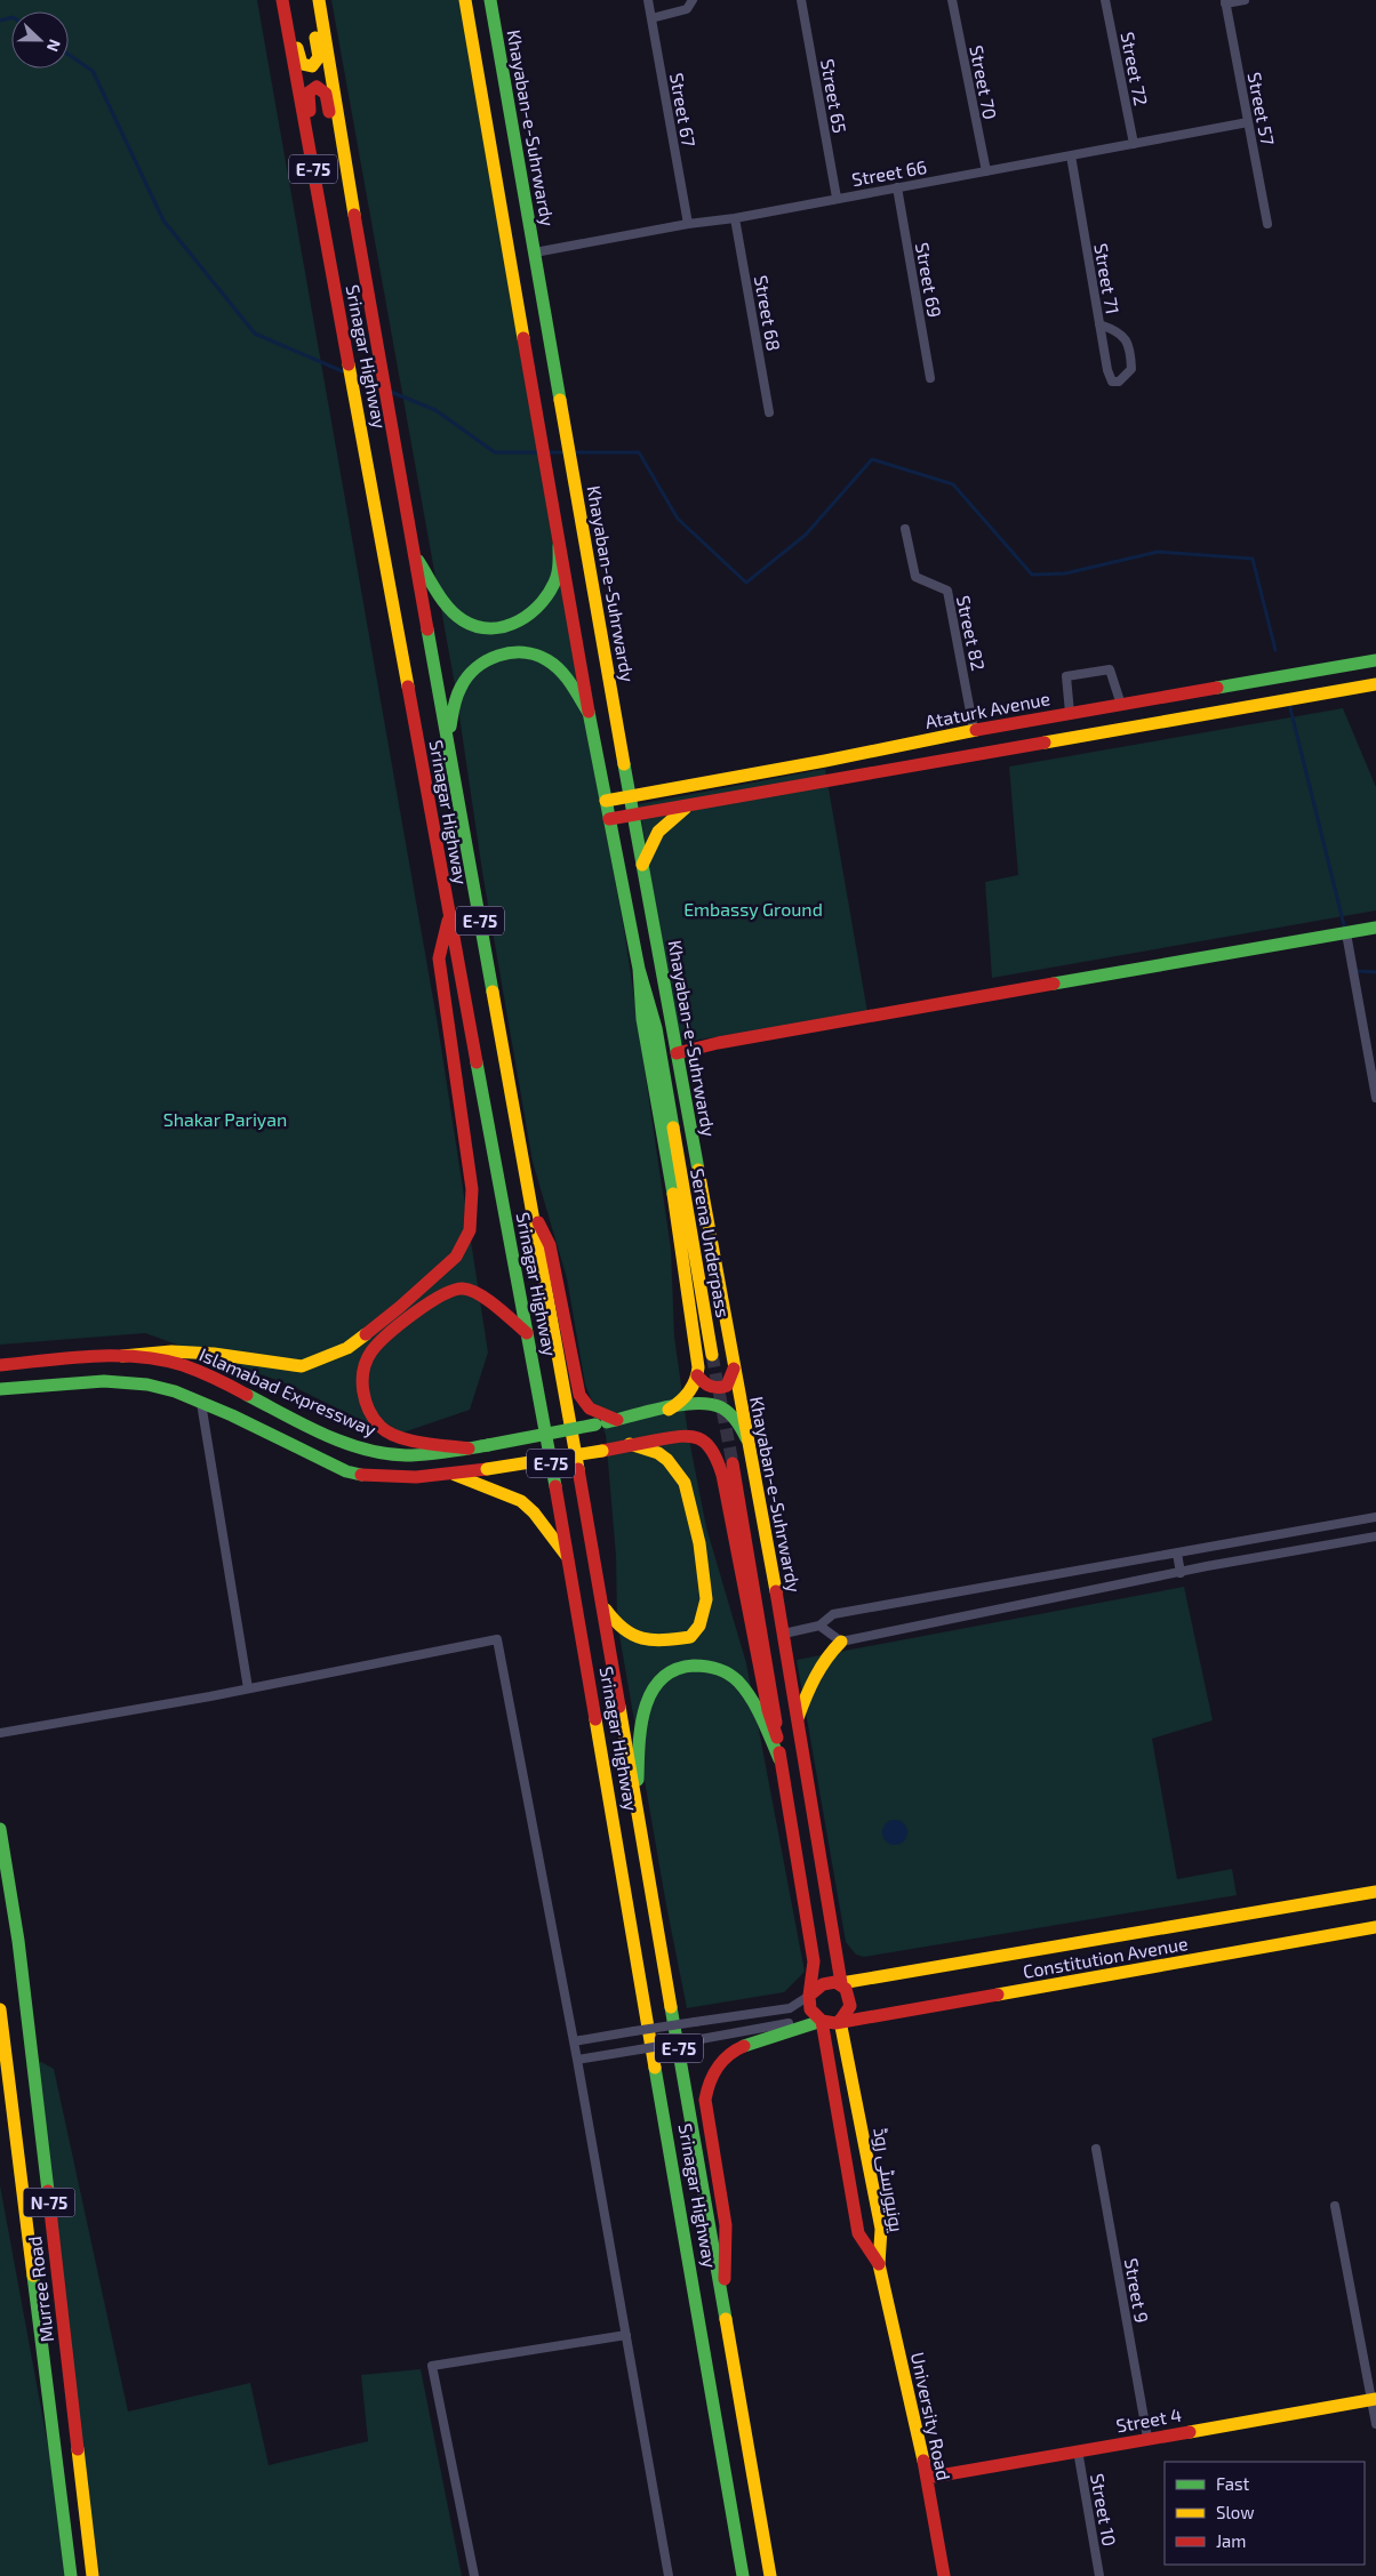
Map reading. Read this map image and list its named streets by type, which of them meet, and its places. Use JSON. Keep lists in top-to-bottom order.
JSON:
{
  "streets": {
    "main road": [
      "Khayaban-e-Suhrwardy",
      "E-75",
      "Srinagar Highway",
      "Ataturk Avenue",
      "Serena Underpass",
      "Islamabad Expressway",
      "Constitution Avenue",
      "یونیورسٹی روڈ",
      "N-75",
      "Murree Road",
      "University Road",
      "Street 4"
    ],
    "street": [
      "Street 72",
      "Street 70",
      "Street 65",
      "Street 57",
      "Street 67",
      "Street 66",
      "Street 71",
      "Street 69",
      "Street 68",
      "Street 82",
      "Street 9",
      "Street 10"
    ]
  },
  "crossings": [
    ["Street 72", "Street 66"],
    ["Street 70", "Street 66"],
    ["Street 65", "Street 66"],
    ["Street 57", "Street 66"],
    ["Street 67", "Street 66"],
    ["Khayaban-e-Suhrwardy", "Street 66"],
    ["Khayaban-e-Suhrwardy", "Ataturk Avenue"],
    ["Khayaban-e-Suhrwardy", "Islamabad Expressway"],
    ["Khayaban-e-Suhrwardy", "Constitution Avenue"],
    ["Khayaban-e-Suhrwardy", "یونیورسٹی روڈ"],
    ["Street 66", "Street 71"],
    ["Street 66", "Street 69"],
    ["Street 66", "Street 68"],
    ["Street 82", "Ataturk Avenue"],
    ["Constitution Avenue", "یونیورسٹی روڈ"],
    ["یونیورسٹی روڈ", "University Road"],
    ["Street 9", "Street 4"],
    ["University Road", "Street 4"],
    ["Street 4", "Street 10"]
  ],
  "parks": ["Embassy Ground", "Shakar Pariyan"],
  "legend": ["Fast", "Slow", "Jam"],
  "north": "right"
}
